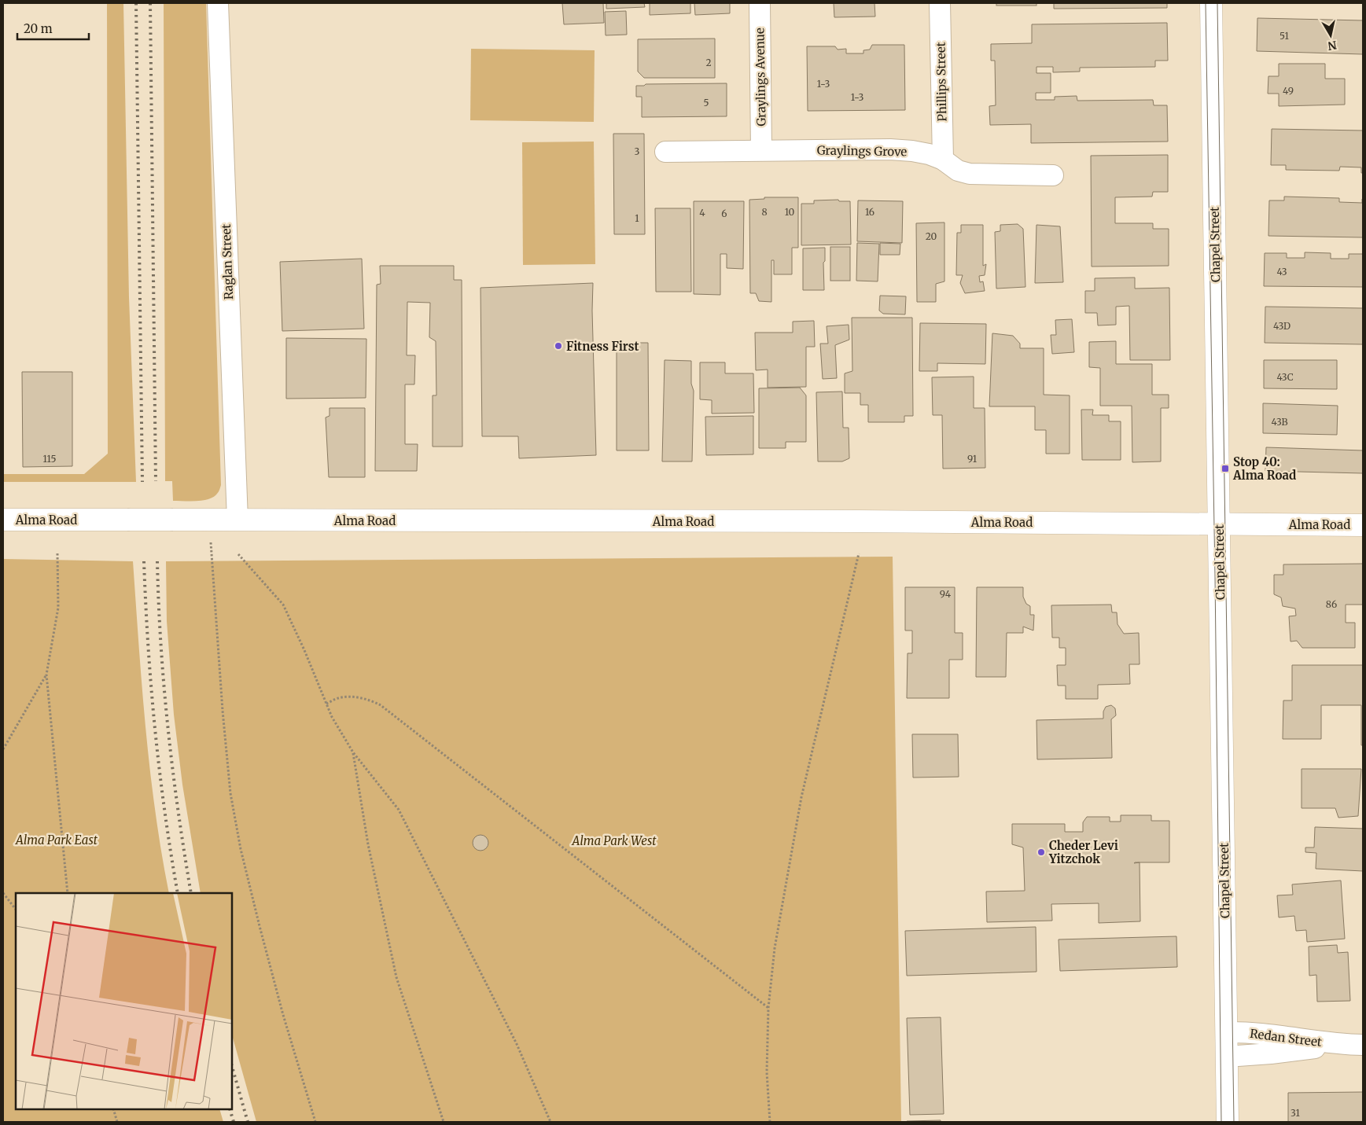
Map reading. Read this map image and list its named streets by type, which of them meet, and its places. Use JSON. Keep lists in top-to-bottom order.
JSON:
{
  "streets": {
    "street": [
      "Graylings Avenue",
      "Phillips Street",
      "Graylings Grove",
      "Chapel Street",
      "Raglan Street",
      "Alma Road",
      "Redan Street"
    ]
  },
  "crossings": [
    ["Graylings Avenue", "Graylings Grove"],
    ["Phillips Street", "Graylings Grove"],
    ["Chapel Street", "Alma Road"],
    ["Chapel Street", "Redan Street"],
    ["Raglan Street", "Alma Road"]
  ],
  "parks": ["Alma Park East", "Alma Park West"],
  "places": {
    "other": ["Fitness First", "Cheder Levi Yitzchok"],
    "transit": ["Stop 40: Alma Road"]
  },
  "house_numbers": [
    "51",
    "2",
    "1-3",
    "49",
    "1-3",
    "5",
    "3",
    "8",
    "10",
    "16",
    "4",
    "6",
    "1",
    "20",
    "43",
    "43D",
    "43C",
    "43B",
    "115",
    "91",
    "94",
    "86",
    "31"
  ],
  "scale_bar": "20 m",
  "north": "bottom"
}
